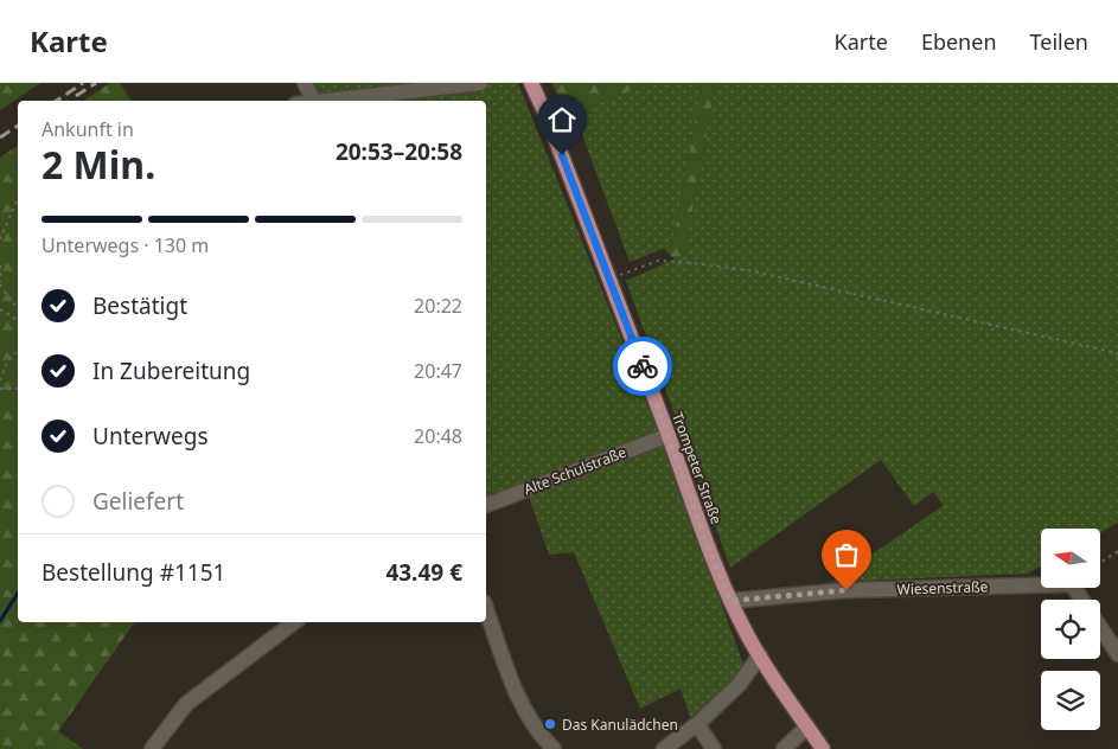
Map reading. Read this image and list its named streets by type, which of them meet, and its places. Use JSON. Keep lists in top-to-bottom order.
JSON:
{
  "streets": {
    "main road": ["Trompeter Straße"],
    "street": ["Alte Schulstraße", "Wiesenstraße"]
  },
  "crossings": [
    ["Trompeter Straße", "Alte Schulstraße"],
    ["Trompeter Straße", "Wiesenstraße"]
  ],
  "places": ["Das Kanulädchen"],
  "north": "left",
  "page": {
    "header": "Karte",
    "nav": ["Karte", "Ebenen", "Teilen"],
    "heading": ["2 Min.", "Ankunft in", "20:53–20:58"],
    "panel": ["Bestellung #1151", "43.49 €"],
    "bar": "Unterwegs · 130 m",
    "list": [
      ["Bestätigt", "20:22"],
      ["In Zubereitung", "20:47"],
      ["Unterwegs", "20:48"],
      "Geliefert"
    ]
  }
}
